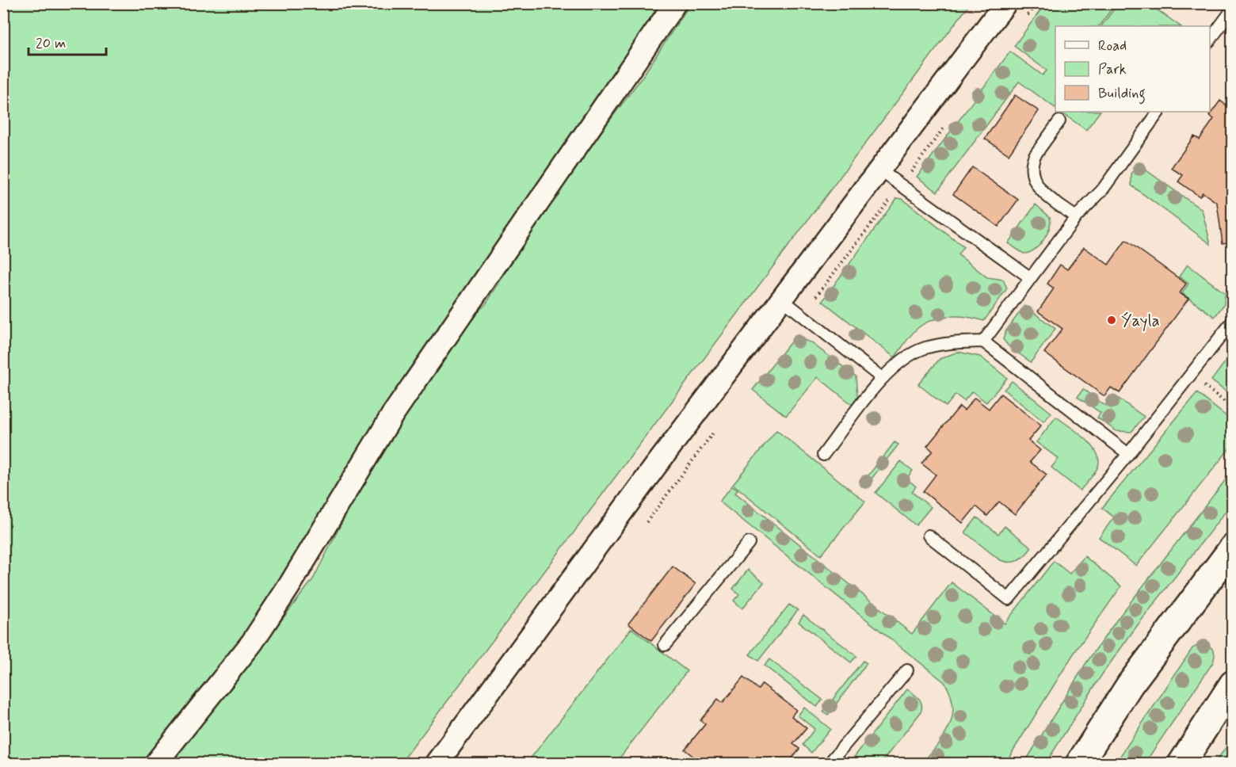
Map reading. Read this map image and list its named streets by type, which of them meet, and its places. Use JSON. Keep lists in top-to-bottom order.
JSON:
{
  "places": ["Ýayla"],
  "legend": ["Road", "Park", "Building"],
  "scale_bar": "20 m"
}
